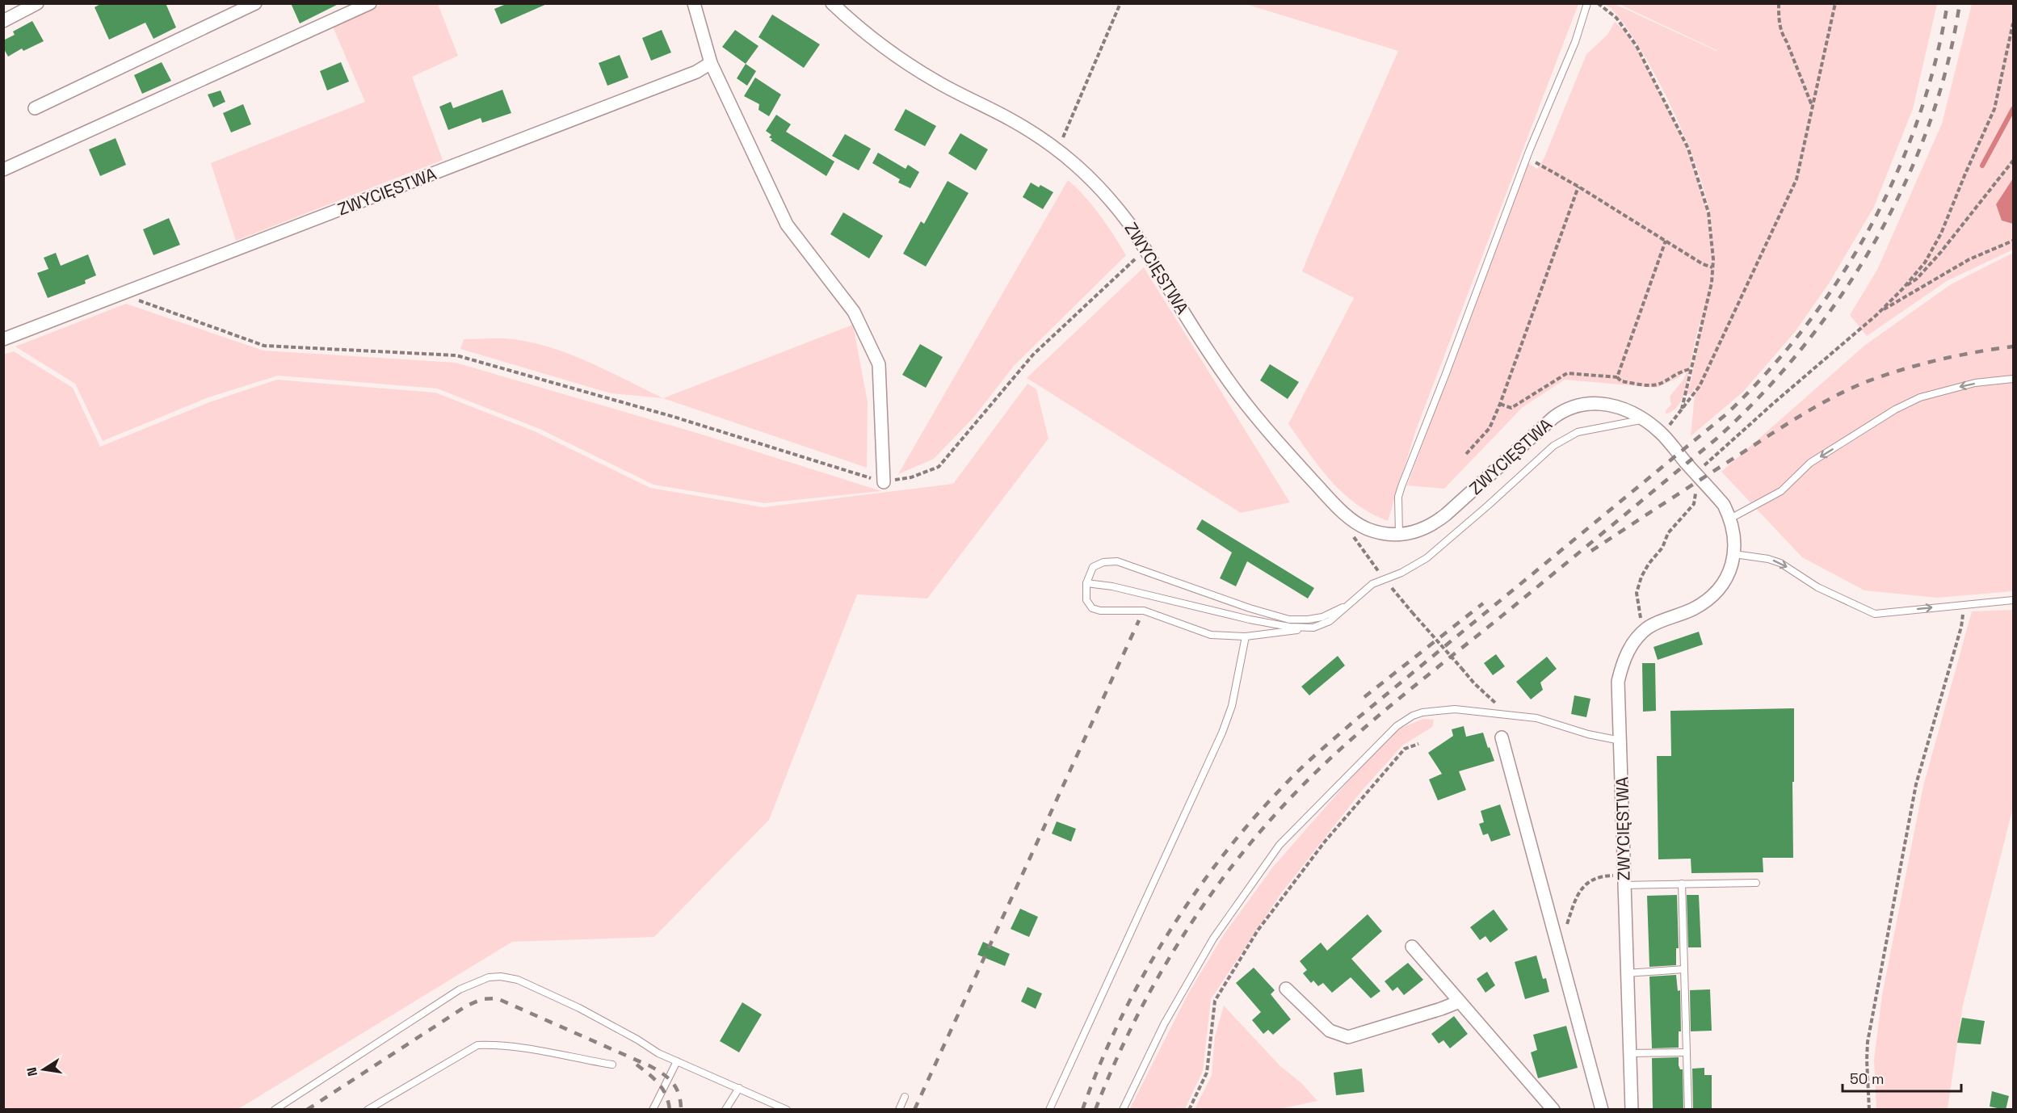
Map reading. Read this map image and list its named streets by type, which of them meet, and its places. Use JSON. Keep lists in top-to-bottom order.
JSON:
{
  "streets": {
    "street": ["ZWYCIĘSTWA"]
  },
  "scale_bar": "50 m",
  "north": "left"
}
